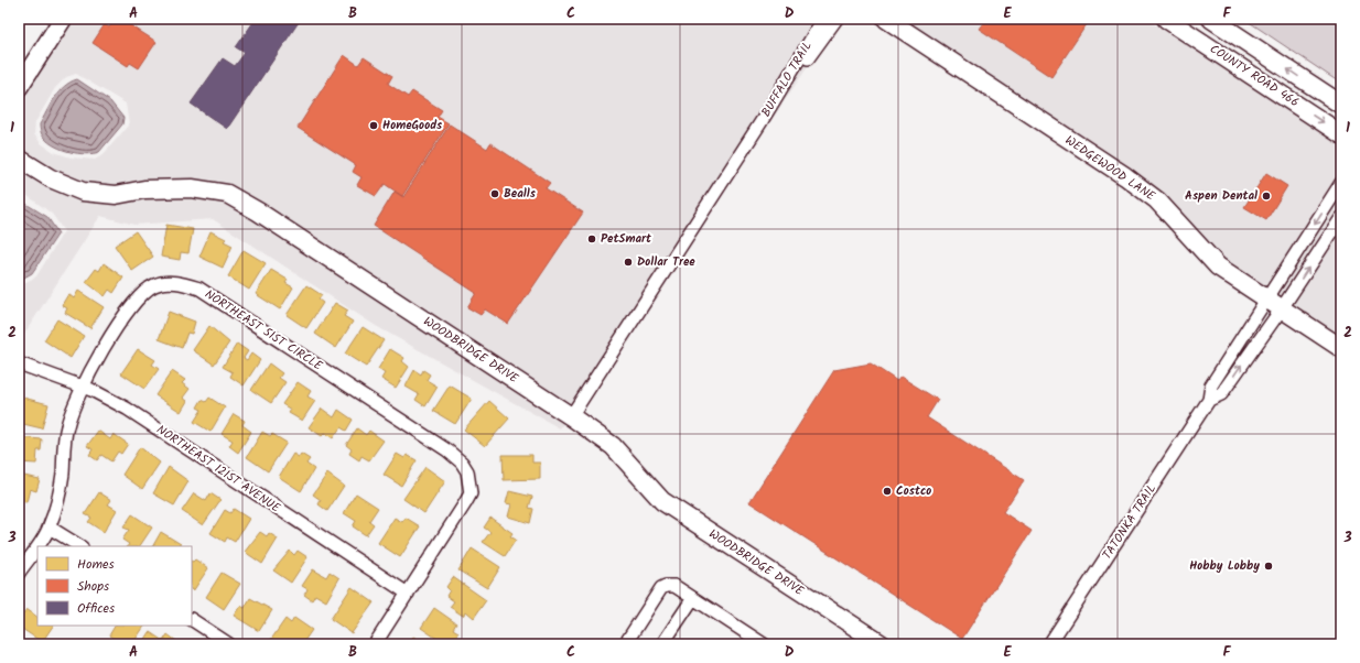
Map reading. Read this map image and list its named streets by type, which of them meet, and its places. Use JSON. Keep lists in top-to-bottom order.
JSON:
{
  "streets": {
    "street": [
      "COUNTY ROAD 466",
      "BUFFALO TRAIL",
      "WEDGEWOOD LANE",
      "NORTHEAST 51ST CIRCLE",
      "WOODBRIDGE DRIVE",
      "NORTHEAST 121ST AVENUE",
      "TATONKA TRAIL"
    ]
  },
  "crossings": [
    ["NORTHEAST 51ST CIRCLE", "NORTHEAST 121ST AVENUE"]
  ],
  "places": [
    "HomeGoods",
    "Bealls",
    "Aspen Dental",
    "PetSmart",
    "Dollar Tree",
    "Costco",
    "Hobby Lobby"
  ],
  "legend": ["Homes", "Shops", "Offices"],
  "grid": {
    "columns": [
      "A",
      "B",
      "C",
      "D",
      "E",
      "F"
    ],
    "rows": ["1", "2", "3"]
  }
}
